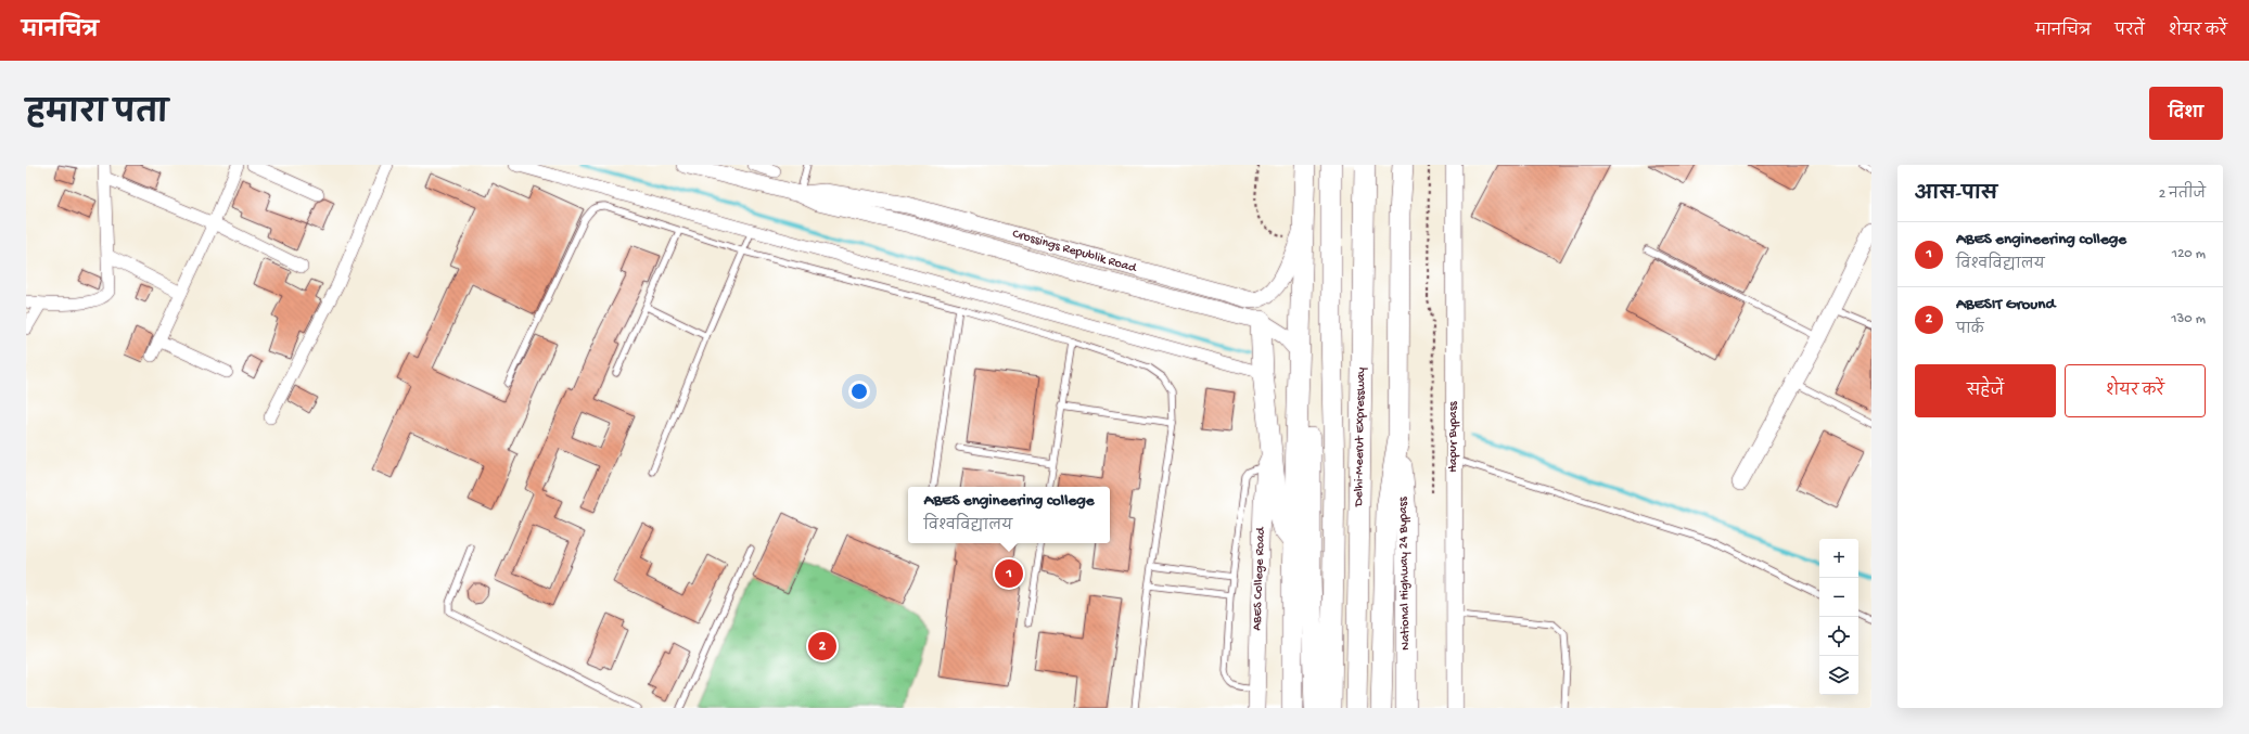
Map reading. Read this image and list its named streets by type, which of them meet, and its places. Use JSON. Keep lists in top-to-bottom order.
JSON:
{
  "streets": {
    "highway": ["Delhi-Meerut Expressway", "National Highway 24 Bypass"],
    "street": ["Crossings Republik Road", "Hapur Bypass", "ABES College Road"]
  },
  "page": {
    "header": "मानचित्र",
    "nav": ["मानचित्र", "परतें", "शेयर करें"],
    "title": "हमारा पता",
    "buttons": [
      "दिशा",
      ["सहेजें", "शेयर करें"]
    ],
    "heading": ["आस-पास", "2 नतीजे"],
    "list": [
      {
        "mark": "1",
        "name": "ABES engineering college",
        "note": "विश्वविद्यालय",
        "value": "120 m"
      },
      {
        "mark": "2",
        "name": "ABESIT Ground",
        "note": "पार्क",
        "value": "130 m"
      }
    ],
    "popup": ["ABES engineering college", "विश्वविद्यालय"],
    "map_buttons": ["+", "−"],
    "pins": ["1", "2"]
  }
}
